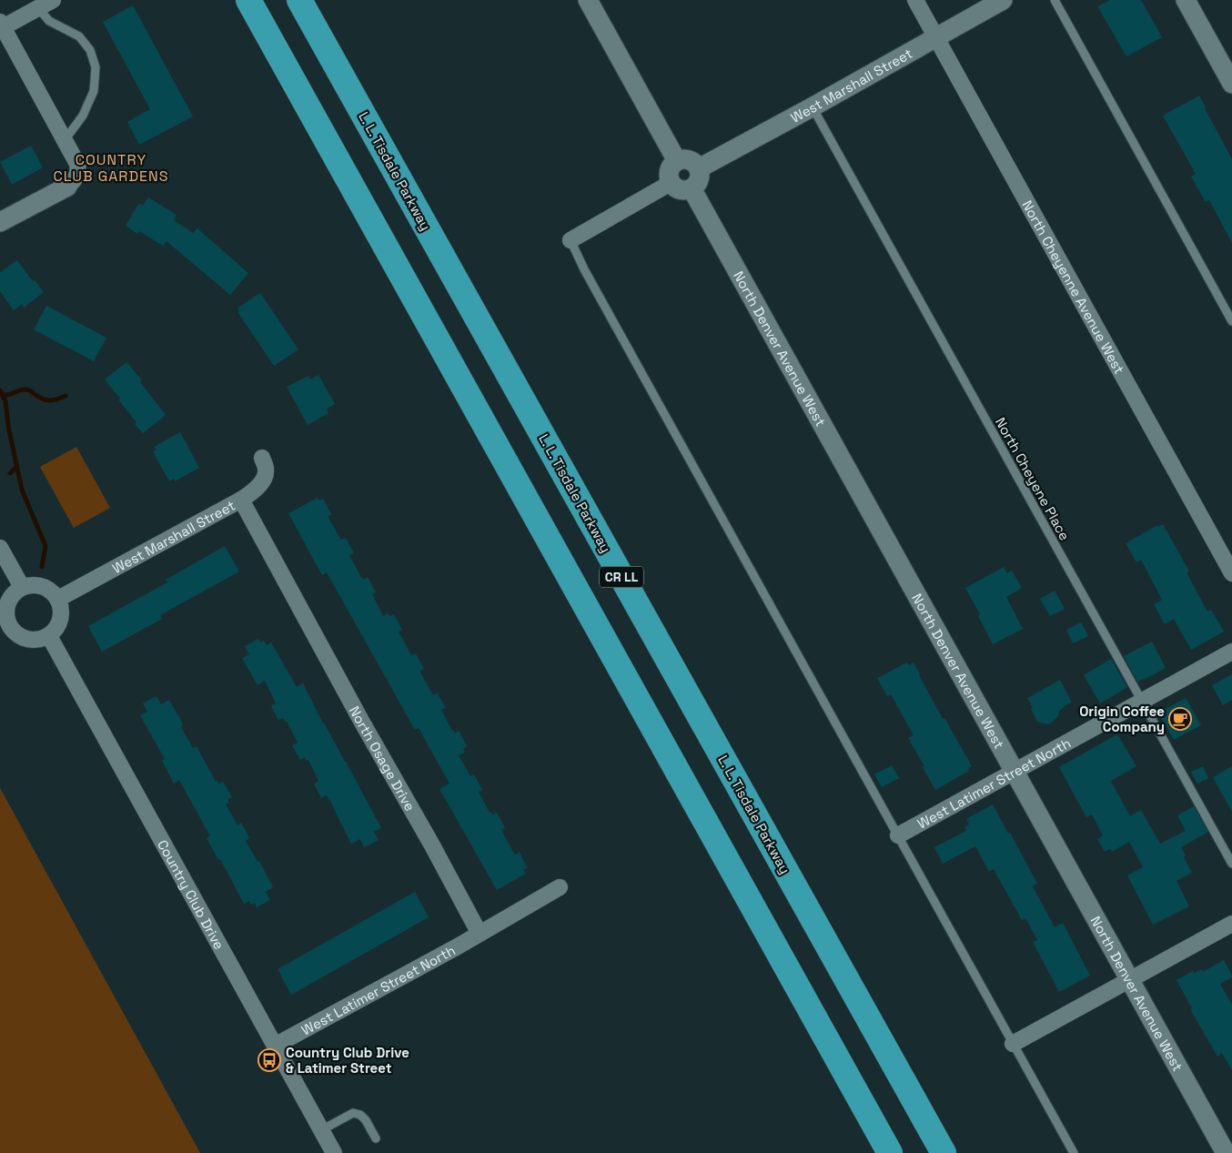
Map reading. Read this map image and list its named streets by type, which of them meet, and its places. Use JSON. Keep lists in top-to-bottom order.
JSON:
{
  "streets": {
    "highway": ["L. L. Tisdale Parkway", "CR LL"],
    "street": [
      "West Marshall Street",
      "North Cheyenne Avenue West",
      "North Denver Avenue West",
      "North Osage Drive",
      "West Latimer Street North",
      "Country Club Drive"
    ],
    "lane": ["North Cheyene Place"]
  },
  "crossings": [
    ["West Marshall Street", "North Cheyenne Avenue West"],
    ["West Marshall Street", "North Denver Avenue West"],
    ["West Marshall Street", "North Cheyene Place"],
    ["West Marshall Street", "North Osage Drive"],
    ["West Marshall Street", "Country Club Drive"],
    ["North Denver Avenue West", "West Latimer Street North"],
    ["North Cheyene Place", "West Latimer Street North"],
    ["North Osage Drive", "West Latimer Street North"],
    ["West Latimer Street North", "Country Club Drive"]
  ],
  "districts": ["COUNTRY CLUB GARDENS"],
  "places": {
    "cafe": ["Origin Coffee Company"],
    "bus stop": ["Country Club Drive & Latimer Street"]
  }
}
